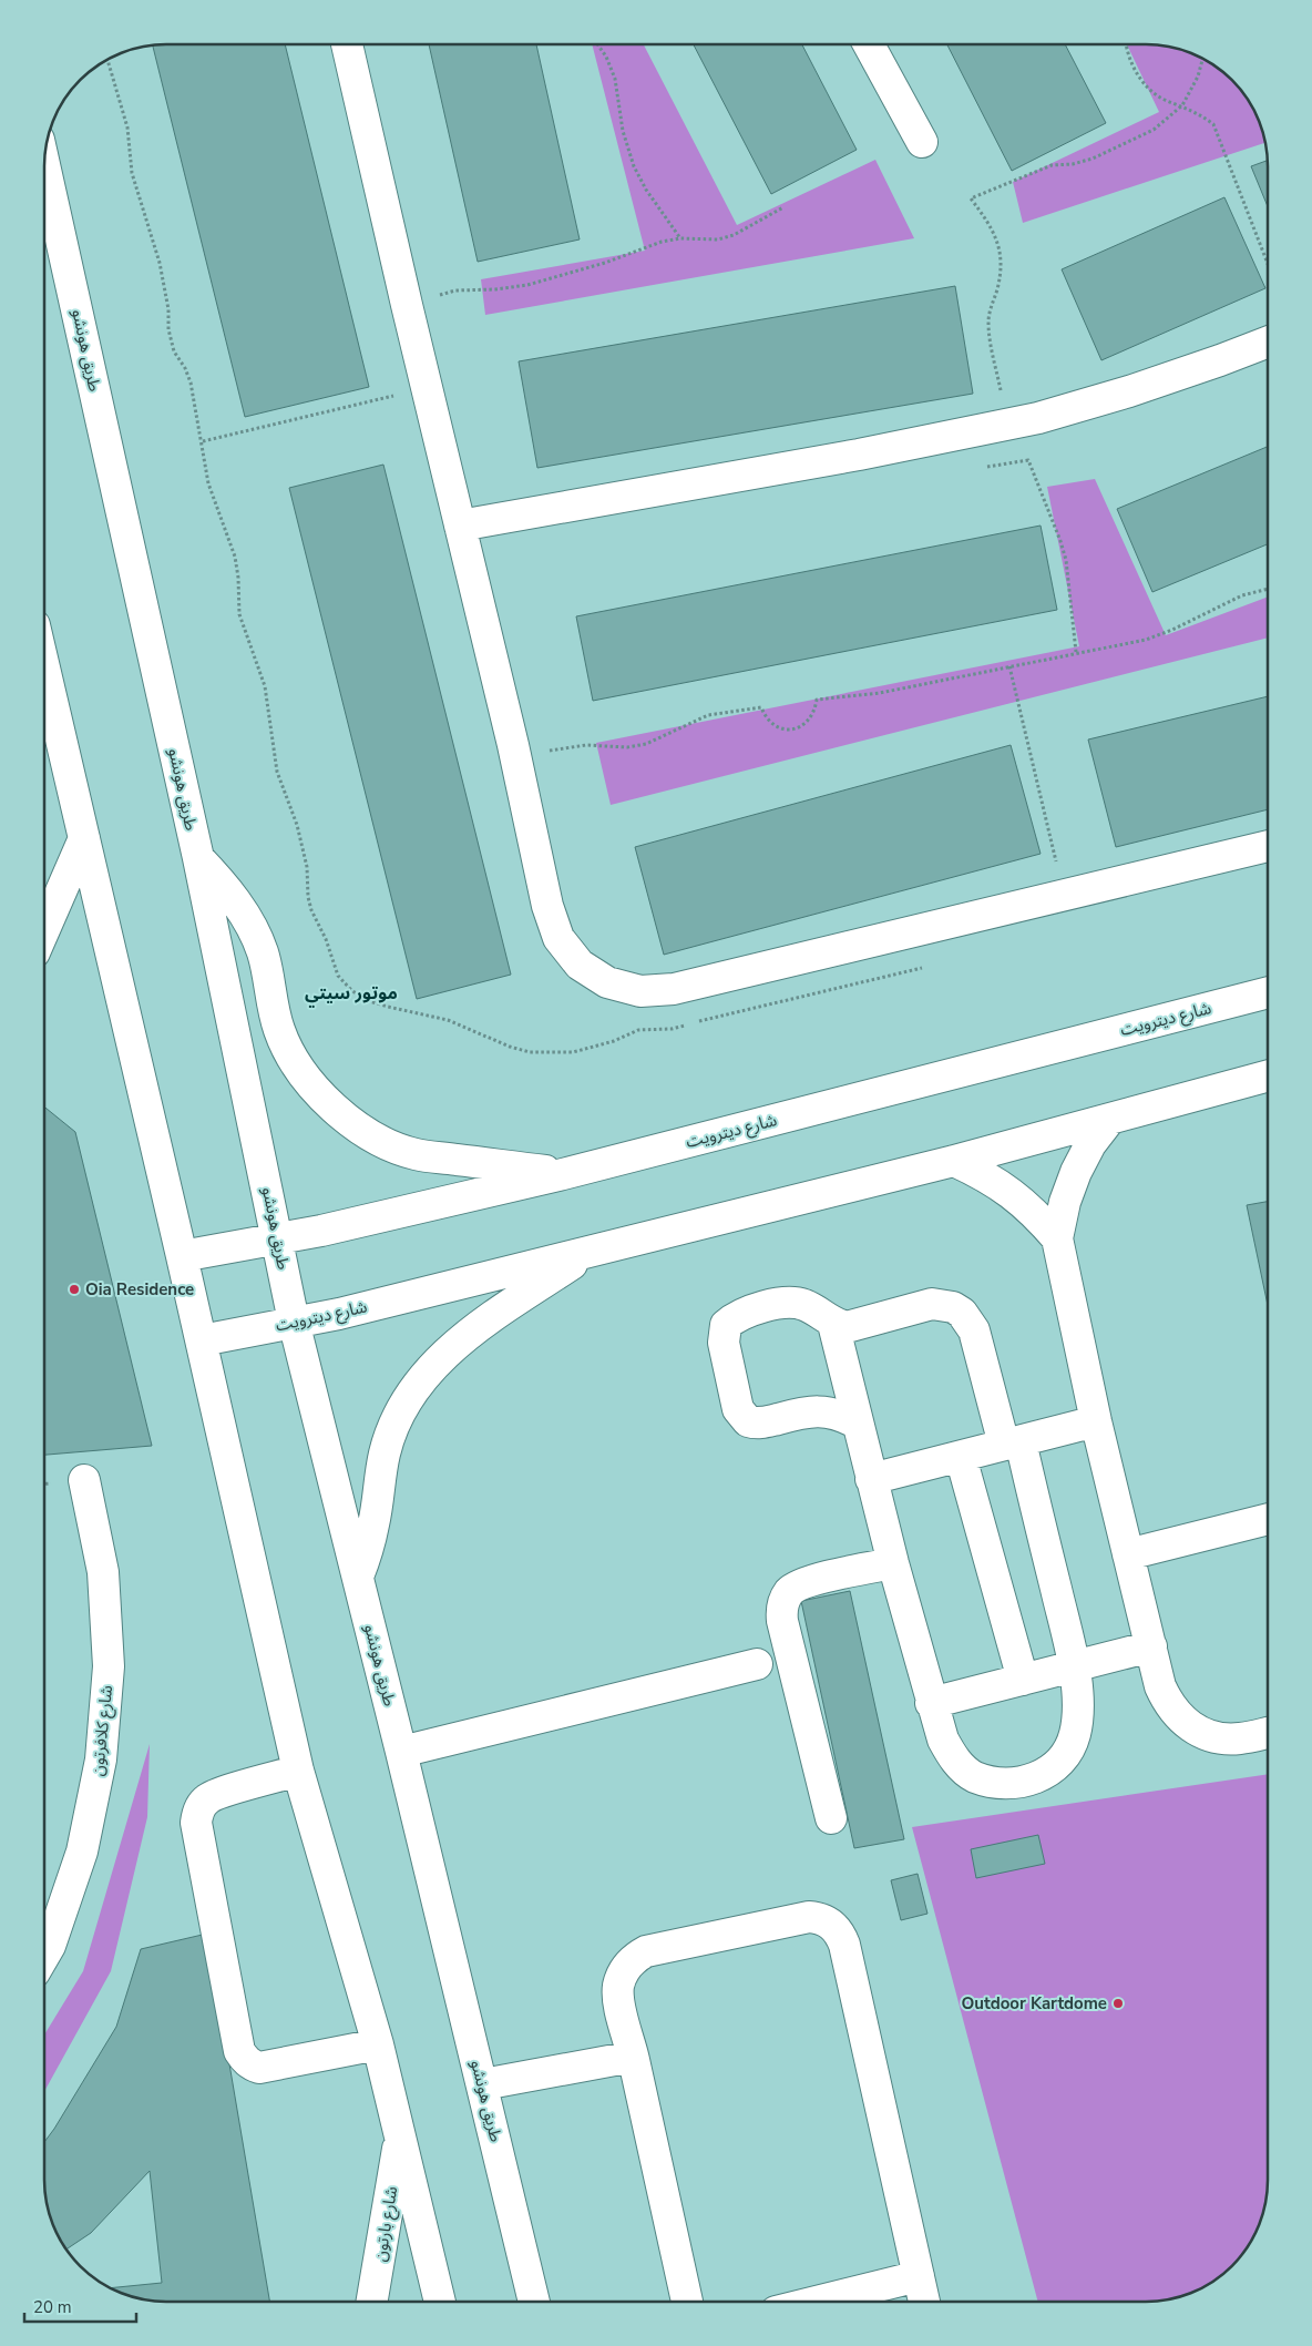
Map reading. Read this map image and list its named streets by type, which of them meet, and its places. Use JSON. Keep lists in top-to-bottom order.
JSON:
{
  "streets": {
    "street": [
      "طريق هونشو",
      "شارع ديترويت",
      "شارع كلافرتون",
      "شارع بارتون"
    ]
  },
  "crossings": [
    ["طريق هونشو", "شارع ديترويت"]
  ],
  "districts": ["موتور سيتي"],
  "places": ["Oia Residence", "Outdoor Kartdome"],
  "scale_bar": "20 m"
}
